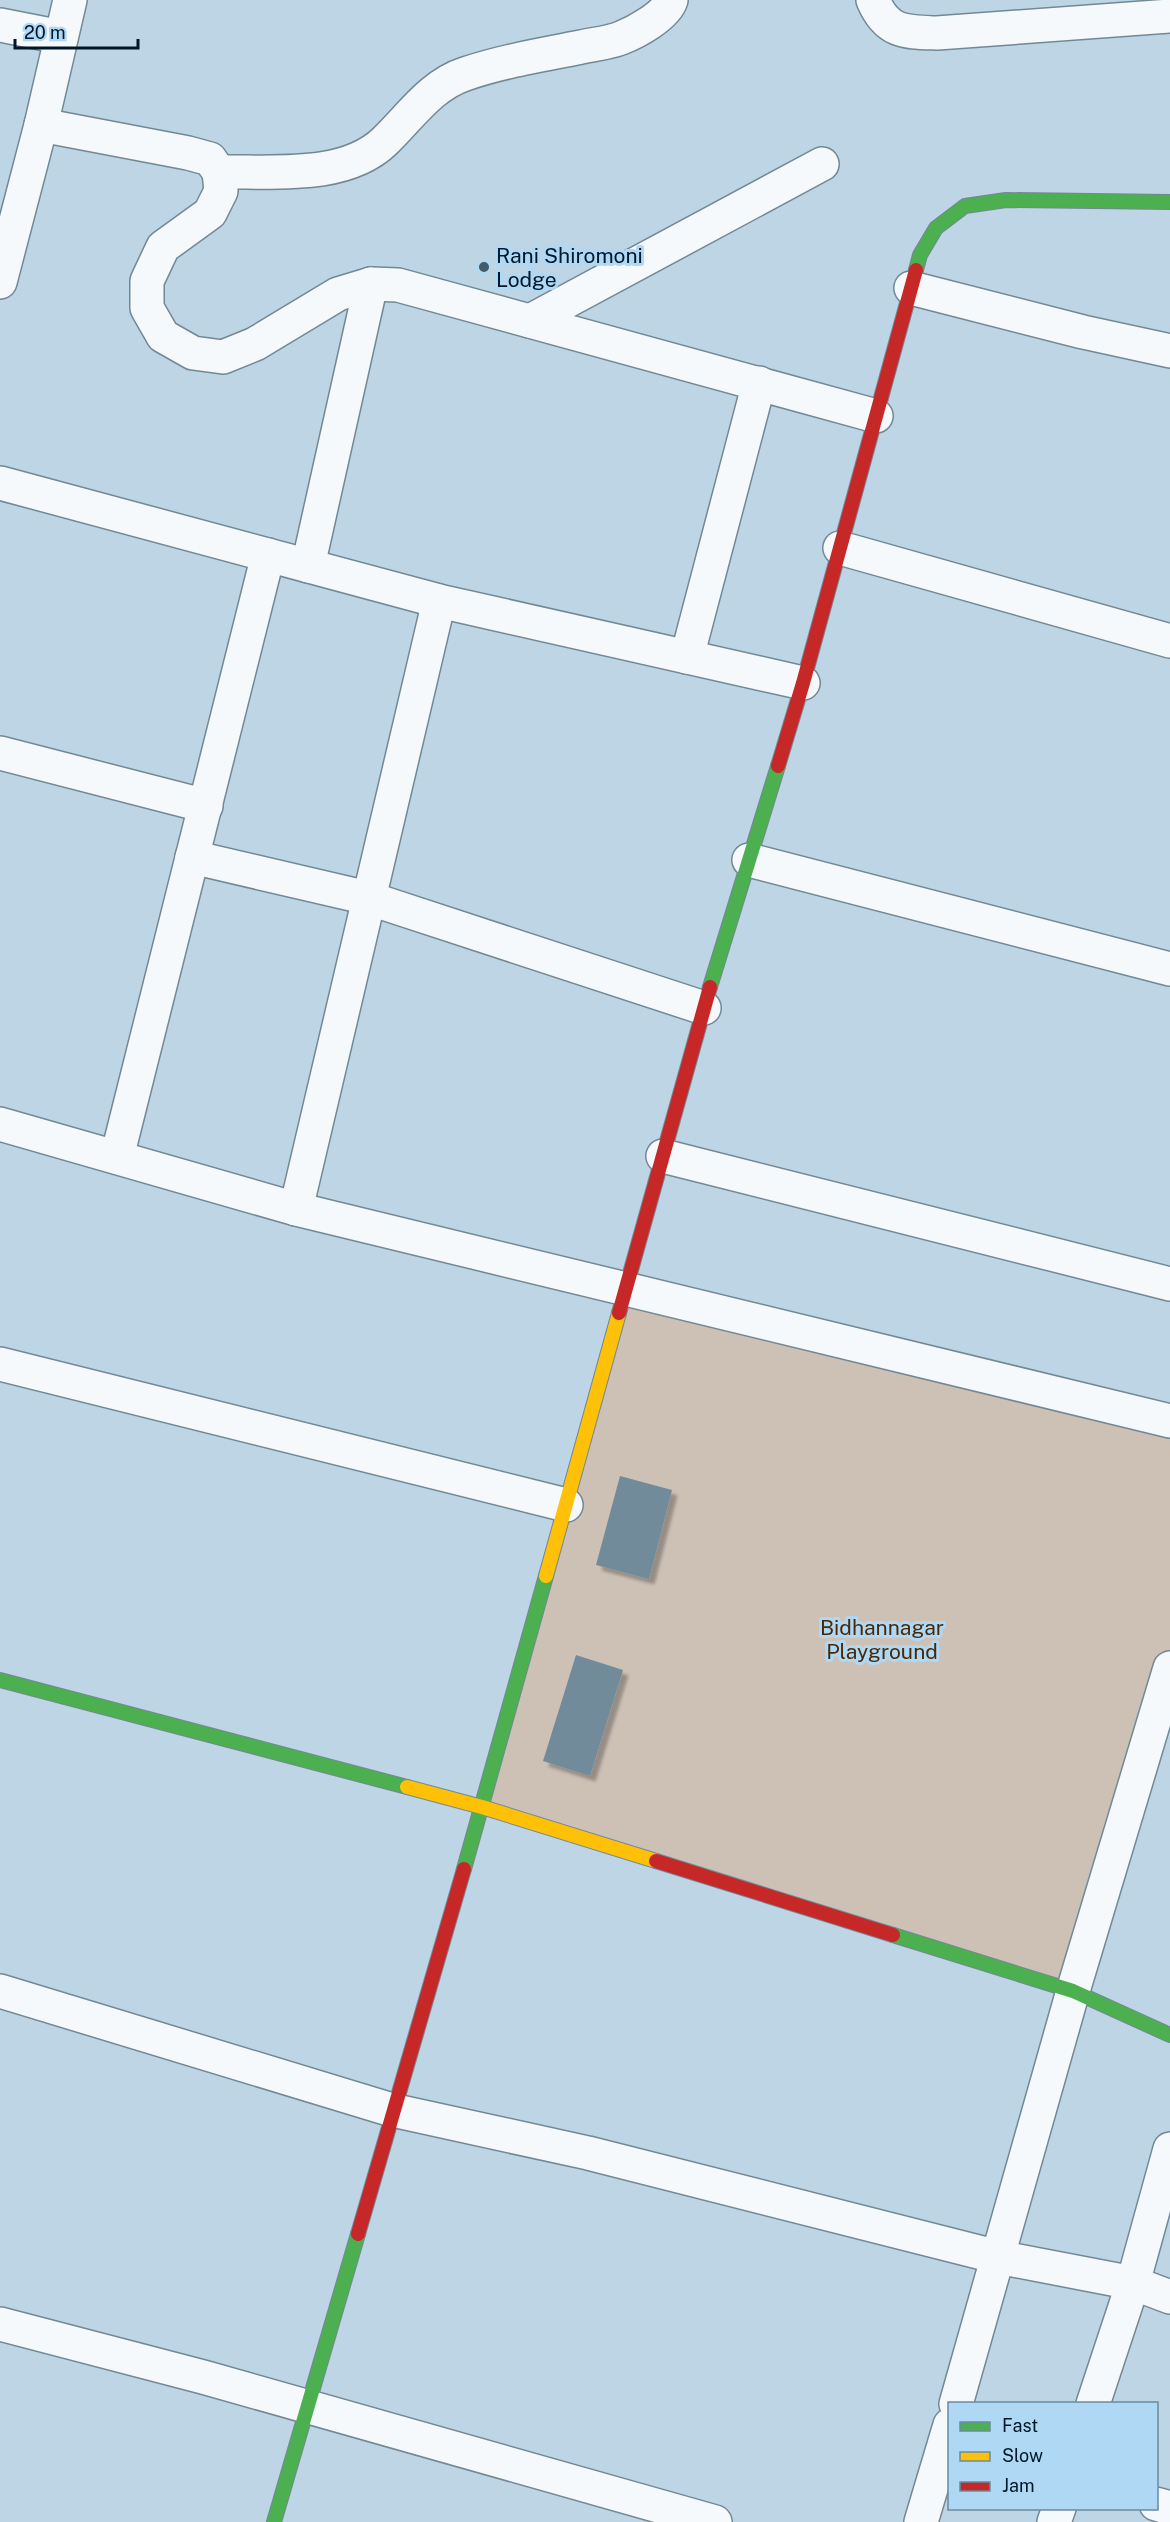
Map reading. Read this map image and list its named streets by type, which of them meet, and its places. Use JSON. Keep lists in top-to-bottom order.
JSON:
{
  "parks": ["Bidhannagar Playground"],
  "places": ["Rani Shiromoni Lodge"],
  "legend": ["Fast", "Slow", "Jam"],
  "scale_bar": "20 m"
}
